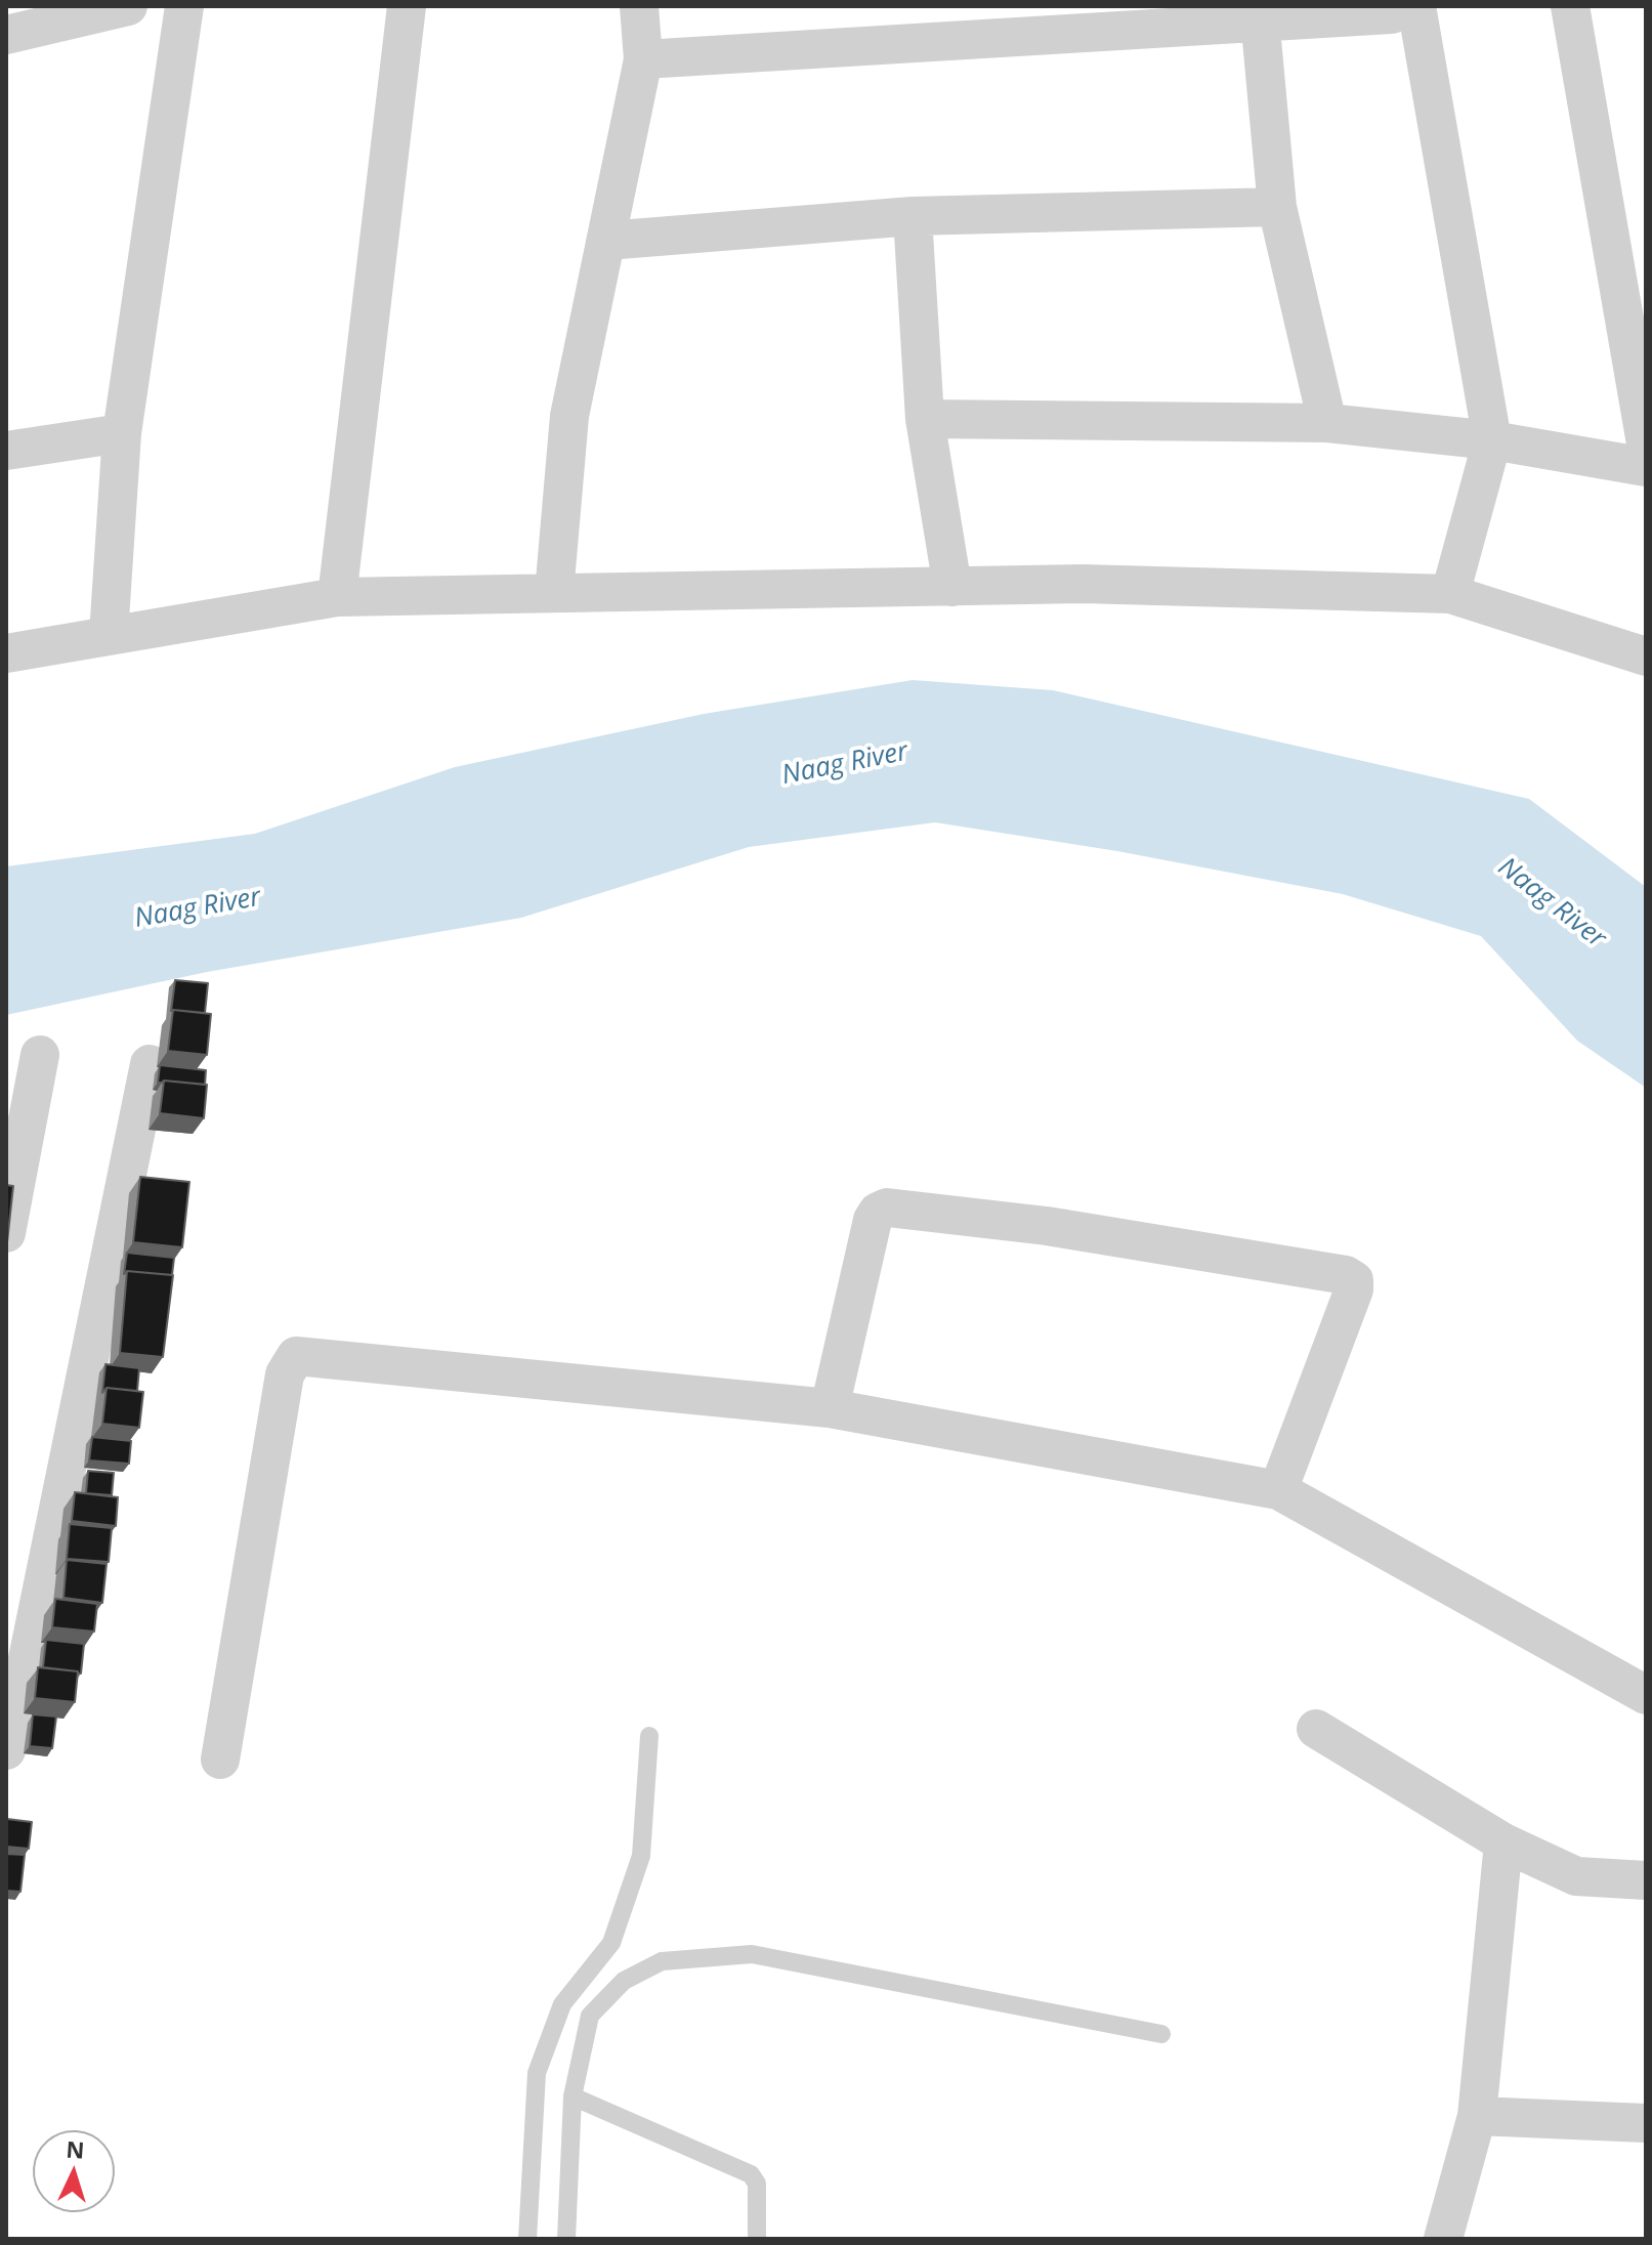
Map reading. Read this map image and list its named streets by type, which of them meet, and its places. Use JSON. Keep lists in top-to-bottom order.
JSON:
{
  "water": ["Naag River"],
  "north": "top"
}
